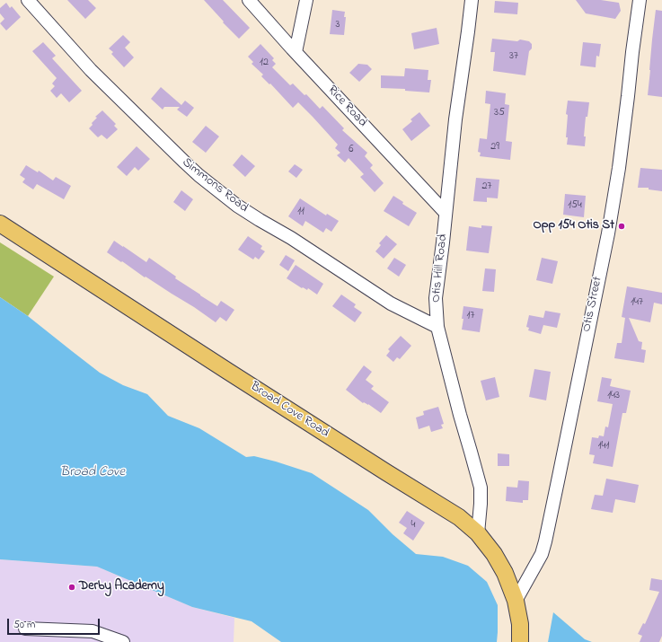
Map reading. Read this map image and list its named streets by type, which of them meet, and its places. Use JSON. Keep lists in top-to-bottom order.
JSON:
{
  "streets": {
    "main road": ["Broad Cove Road"],
    "street": [
      "Rice Road",
      "Simmons Road",
      "Otis Hill Road",
      "Otis Street"
    ]
  },
  "crossings": [
    ["Rice Road", "Otis Hill Road"],
    ["Simmons Road", "Otis Hill Road"],
    ["Otis Hill Road", "Broad Cove Road"],
    ["Otis Street", "Broad Cove Road"]
  ],
  "water": ["Broad Cove"],
  "places": ["Opp 154 Otis St", "Derby Academy"],
  "house_numbers": [
    "3",
    "37",
    "12",
    "35",
    "29",
    "6",
    "27",
    "154",
    "11",
    "147",
    "17",
    "143",
    "141",
    "4"
  ],
  "scale_bar": "50 m"
}
